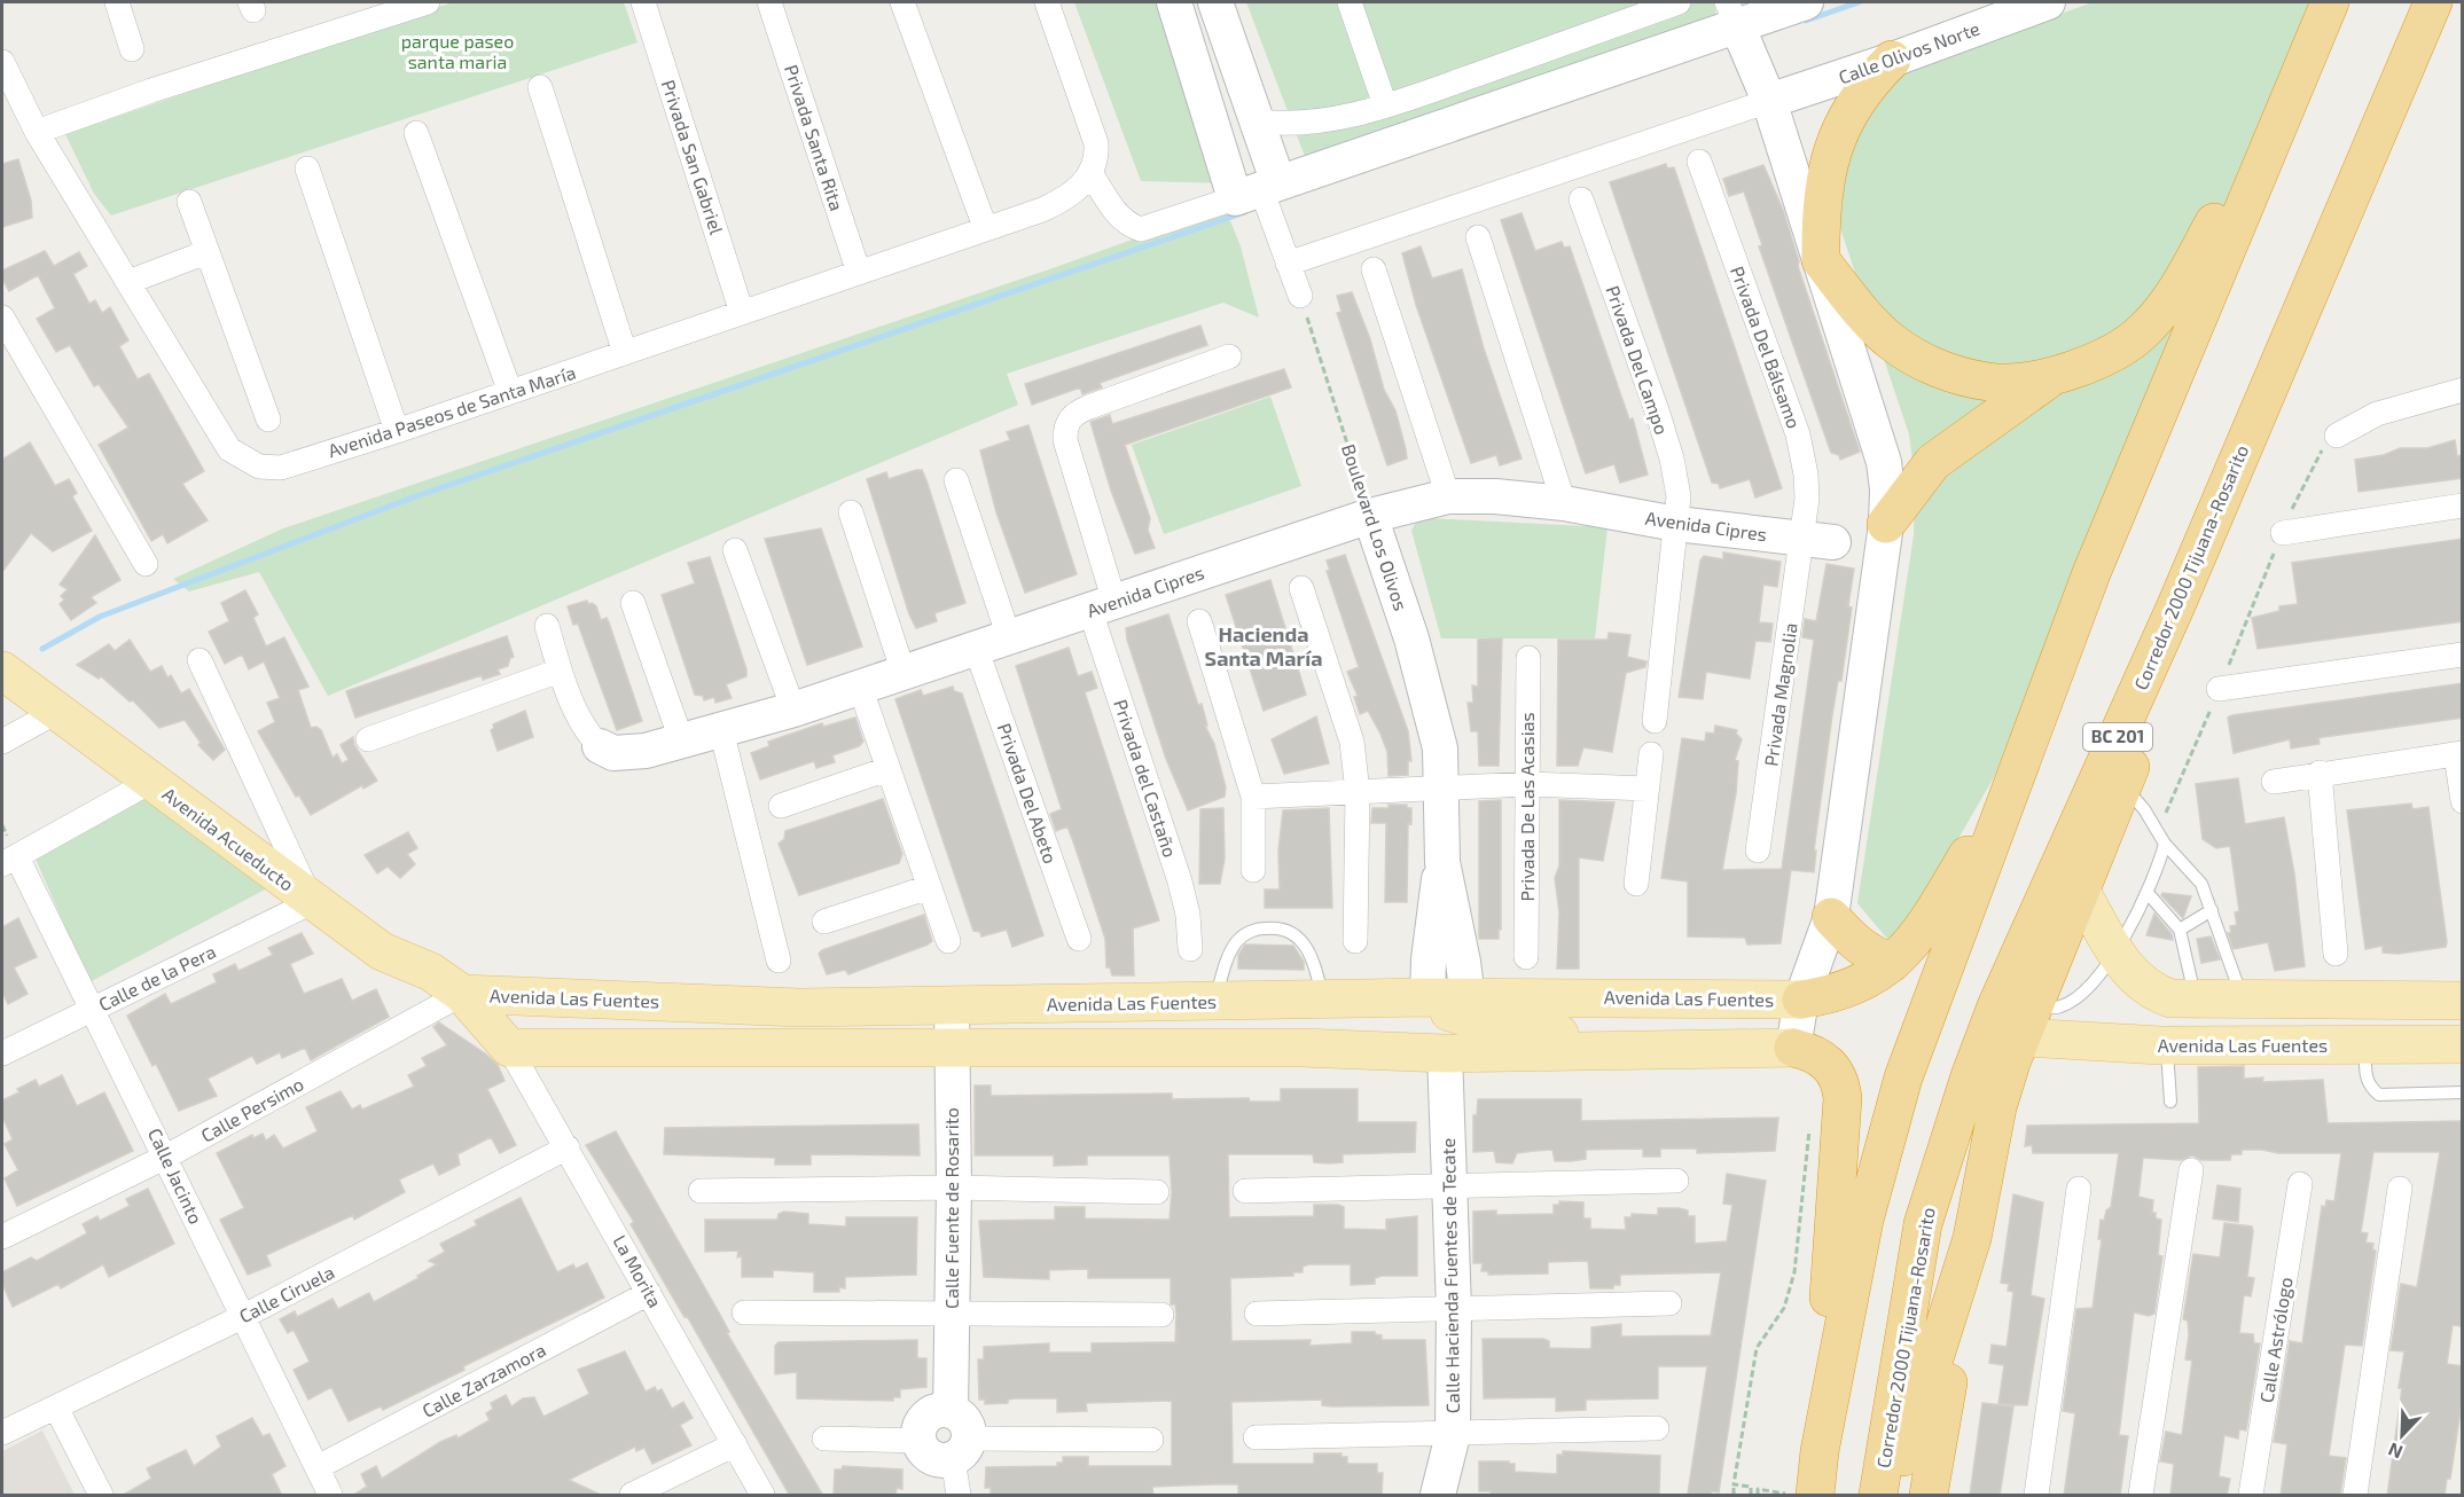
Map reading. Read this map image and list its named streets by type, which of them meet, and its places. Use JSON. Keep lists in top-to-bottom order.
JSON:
{
  "streets": {
    "highway": ["Corredor 2000 Tijuana-Rosarito", "BC 201"],
    "main road": ["Avenida Acueducto", "Avenida Las Fuentes"],
    "street": [
      "Calle Olivos Norte",
      "Privada Santa Rita",
      "Privada San Gabriel",
      "Privada Del Bálsamo",
      "Privada Del Campo",
      "Avenida Paseos de Santa María",
      "Avenida Cipres",
      "Boulevard Los Olivos",
      "Privada Magnolia",
      "Privada del Castaño",
      "Privada Del Abeto",
      "Privada De Las Acasias",
      "Calle de la Pera",
      "Calle Persimo",
      "Calle Jacinto",
      "Calle Fuente de Rosarito",
      "La Morita",
      "Calle Hacienda Fuentes de Tecate",
      "Calle Ciruela",
      "Calle Astrólogo",
      "Calle Zarzamora"
    ]
  },
  "crossings": [
    ["Privada Santa Rita", "Avenida Paseos de Santa María"],
    ["Privada San Gabriel", "Avenida Paseos de Santa María"],
    ["Privada Del Bálsamo", "Avenida Cipres"],
    ["Privada Del Bálsamo", "Privada Magnolia"],
    ["Privada Del Campo", "Avenida Cipres"],
    ["Avenida Cipres", "Boulevard Los Olivos"],
    ["Avenida Cipres", "Privada Magnolia"],
    ["Avenida Cipres", "Privada del Castaño"],
    ["Avenida Cipres", "Privada Del Abeto"],
    ["Boulevard Los Olivos", "Avenida Las Fuentes"],
    ["Avenida Acueducto", "Calle de la Pera"],
    ["Avenida Acueducto", "Avenida Las Fuentes"],
    ["Avenida Acueducto", "Calle Persimo"],
    ["Avenida Acueducto", "La Morita"],
    ["Calle de la Pera", "Calle Jacinto"],
    ["Avenida Las Fuentes", "Calle Persimo"],
    ["Avenida Las Fuentes", "Calle Fuente de Rosarito"],
    ["Calle Persimo", "Calle Jacinto"],
    ["Calle Jacinto", "Calle Ciruela"],
    ["Calle Jacinto", "Calle Zarzamora"],
    ["La Morita", "Calle Ciruela"],
    ["La Morita", "Calle Zarzamora"]
  ],
  "districts": ["Hacienda Santa María"],
  "parks": ["parque paseo santa maria"],
  "north": "bottom left"
}
